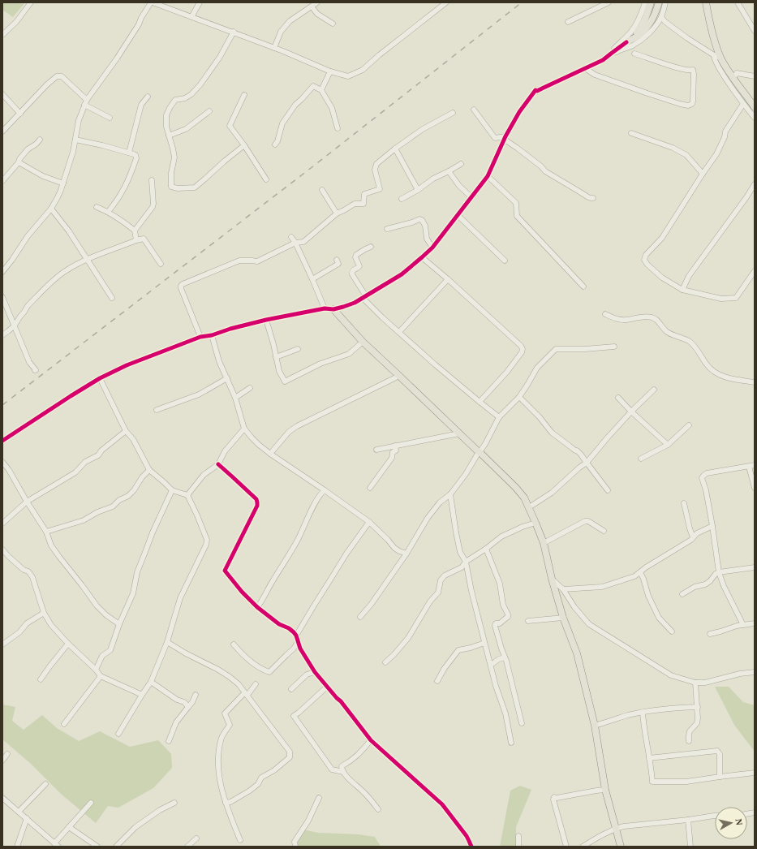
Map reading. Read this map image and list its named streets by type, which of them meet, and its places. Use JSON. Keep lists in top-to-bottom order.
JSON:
{
  "north": "right"
}
